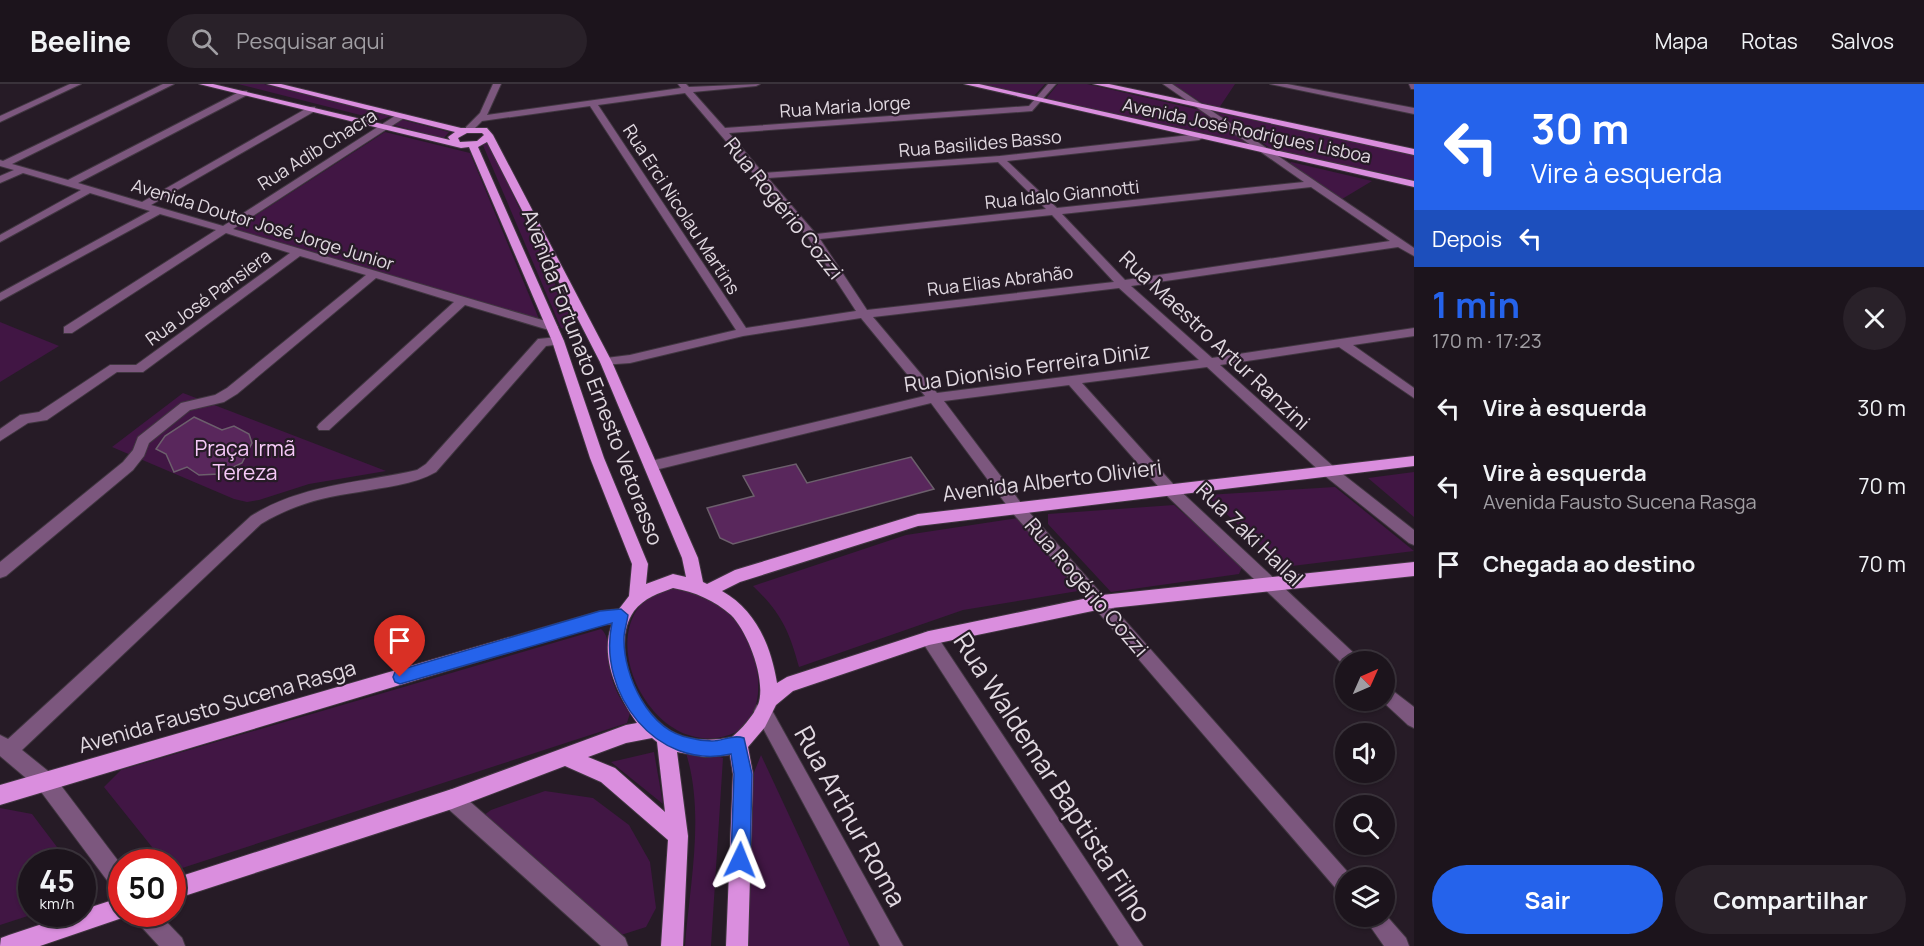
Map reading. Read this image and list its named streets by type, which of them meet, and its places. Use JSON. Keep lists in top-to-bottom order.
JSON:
{
  "streets": {
    "main road": [
      "Avenida José Rodrigues Lisboa",
      "Avenida Fortunato Ernesto Vetorasso",
      "Avenida Alberto Olivieri",
      "Avenida Fausto Sucena Rasga"
    ],
    "street": [
      "Rua Maria Jorge",
      "Rua Basilides Basso",
      "Rua Adib Chacra",
      "Rua Idalo Giannotti",
      "Rua Rogério Cozzi",
      "Rua Erci Nicolau Martins",
      "Avenida Doutor José Jorge Junior",
      "Rua Elias Abrahão",
      "Rua José Pansiera",
      "Rua Maestro Artur Ranzini",
      "Rua Dionisio Ferreira Diniz",
      "Rua Zaki Hallal",
      "Rua Waldemar Baptista Filho",
      "Rua Arthur Roma"
    ]
  },
  "crossings": [
    ["Rua Maria Jorge", "Avenida José Rodrigues Lisboa"],
    ["Rua Maria Jorge", "Rua Rogério Cozzi"],
    ["Avenida José Rodrigues Lisboa", "Rua Basilides Basso"],
    ["Rua Basilides Basso", "Rua Rogério Cozzi"],
    ["Rua Basilides Basso", "Rua Maestro Artur Ranzini"],
    ["Rua Adib Chacra", "Avenida Doutor José Jorge Junior"],
    ["Rua Idalo Giannotti", "Rua Rogério Cozzi"],
    ["Rua Idalo Giannotti", "Rua Maestro Artur Ranzini"],
    ["Rua Rogério Cozzi", "Rua Elias Abrahão"],
    ["Rua Rogério Cozzi", "Rua Dionisio Ferreira Diniz"],
    ["Rua Rogério Cozzi", "Avenida Alberto Olivieri"],
    ["Rua Erci Nicolau Martins", "Rua Elias Abrahão"],
    ["Avenida Doutor José Jorge Junior", "Rua José Pansiera"],
    ["Avenida Doutor José Jorge Junior", "Avenida Fortunato Ernesto Vetorasso"],
    ["Rua Elias Abrahão", "Rua Maestro Artur Ranzini"],
    ["Rua Elias Abrahão", "Avenida Fortunato Ernesto Vetorasso"],
    ["Rua Maestro Artur Ranzini", "Rua Dionisio Ferreira Diniz"],
    ["Rua Maestro Artur Ranzini", "Avenida Alberto Olivieri"],
    ["Rua Dionisio Ferreira Diniz", "Avenida Fortunato Ernesto Vetorasso"],
    ["Rua Dionisio Ferreira Diniz", "Rua Zaki Hallal"],
    ["Avenida Fortunato Ernesto Vetorasso", "Avenida Alberto Olivieri"],
    ["Avenida Fortunato Ernesto Vetorasso", "Avenida Fausto Sucena Rasga"],
    ["Avenida Fortunato Ernesto Vetorasso", "Rua Arthur Roma"],
    ["Avenida Alberto Olivieri", "Rua Zaki Hallal"],
    ["Avenida Alberto Olivieri", "Avenida Fausto Sucena Rasga"],
    ["Avenida Alberto Olivieri", "Rua Arthur Roma"],
    ["Avenida Fausto Sucena Rasga", "Rua Arthur Roma"]
  ],
  "parks": ["Praça Irmã Tereza"],
  "north": "top right",
  "page": {
    "header": "Beeline",
    "search": "Pesquisar aqui",
    "nav": ["Mapa", "Rotas", "Salvos"],
    "turn": ["30 m", "Vire à esquerda"],
    "then": "Depois",
    "heading": ["1 min", "170 m · 17:23"],
    "list": [
      {
        "name": "Vire à esquerda",
        "value": "30 m"
      },
      {
        "name": "Vire à esquerda",
        "note": "Avenida Fausto Sucena Rasga",
        "value": "70 m"
      },
      {
        "name": "Chegada ao destino",
        "value": "70 m"
      }
    ],
    "speed": "45 km/h",
    "limit": "50",
    "buttons": ["Sair", "Compartilhar"]
  }
}
